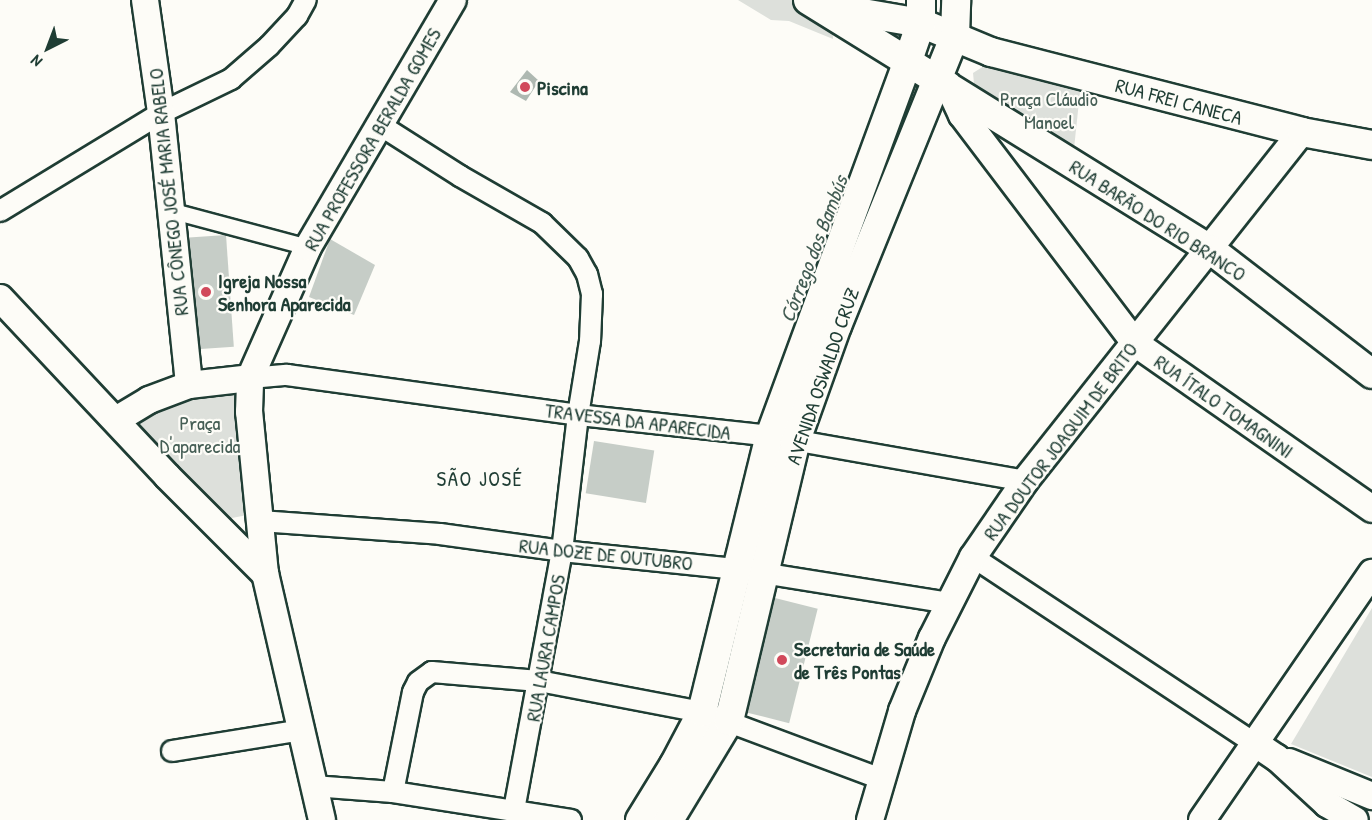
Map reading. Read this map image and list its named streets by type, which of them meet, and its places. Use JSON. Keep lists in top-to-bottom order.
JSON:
{
  "streets": {
    "main road": ["RUA FREI CANECA", "RUA BARÃO DO RIO BRANCO", "AVENIDA OSWALDO CRUZ"],
    "street": [
      "RUA PROFESSORA BERALDA GOMES",
      "RUA CÔNEGO JOSÉ MARIA RABELO",
      "RUA ÍTALO TOMAGNINI",
      "TRAVESSA DA APARECIDA",
      "RUA DOUTOR JOAQUIM DE BRITO",
      "RUA DOZE DE OUTUBRO",
      "RUA LAURA CAMPOS"
    ]
  },
  "crossings": [
    ["RUA FREI CANECA", "RUA BARÃO DO RIO BRANCO"],
    ["RUA FREI CANECA", "AVENIDA OSWALDO CRUZ"],
    ["RUA FREI CANECA", "RUA DOUTOR JOAQUIM DE BRITO"],
    ["RUA PROFESSORA BERALDA GOMES", "TRAVESSA DA APARECIDA"],
    ["RUA PROFESSORA BERALDA GOMES", "RUA LAURA CAMPOS"],
    ["RUA BARÃO DO RIO BRANCO", "AVENIDA OSWALDO CRUZ"],
    ["RUA BARÃO DO RIO BRANCO", "RUA ÍTALO TOMAGNINI"],
    ["RUA BARÃO DO RIO BRANCO", "RUA DOUTOR JOAQUIM DE BRITO"],
    ["AVENIDA OSWALDO CRUZ", "RUA ÍTALO TOMAGNINI"],
    ["AVENIDA OSWALDO CRUZ", "TRAVESSA DA APARECIDA"],
    ["AVENIDA OSWALDO CRUZ", "RUA DOZE DE OUTUBRO"],
    ["RUA ÍTALO TOMAGNINI", "RUA DOUTOR JOAQUIM DE BRITO"],
    ["TRAVESSA DA APARECIDA", "RUA DOUTOR JOAQUIM DE BRITO"],
    ["TRAVESSA DA APARECIDA", "RUA LAURA CAMPOS"],
    ["RUA DOUTOR JOAQUIM DE BRITO", "RUA DOZE DE OUTUBRO"],
    ["RUA DOZE DE OUTUBRO", "RUA LAURA CAMPOS"]
  ],
  "districts": ["SÃO JOSÉ"],
  "water": ["Córrego dos Bambús"],
  "parks": ["Praça Cláudio Manoel", "Praça D'aparecida"],
  "places": ["Piscina", "Igreja Nossa Senhora Aparecida", "Secretaria de Saúde de Três Pontas"],
  "north": "bottom left"
}
